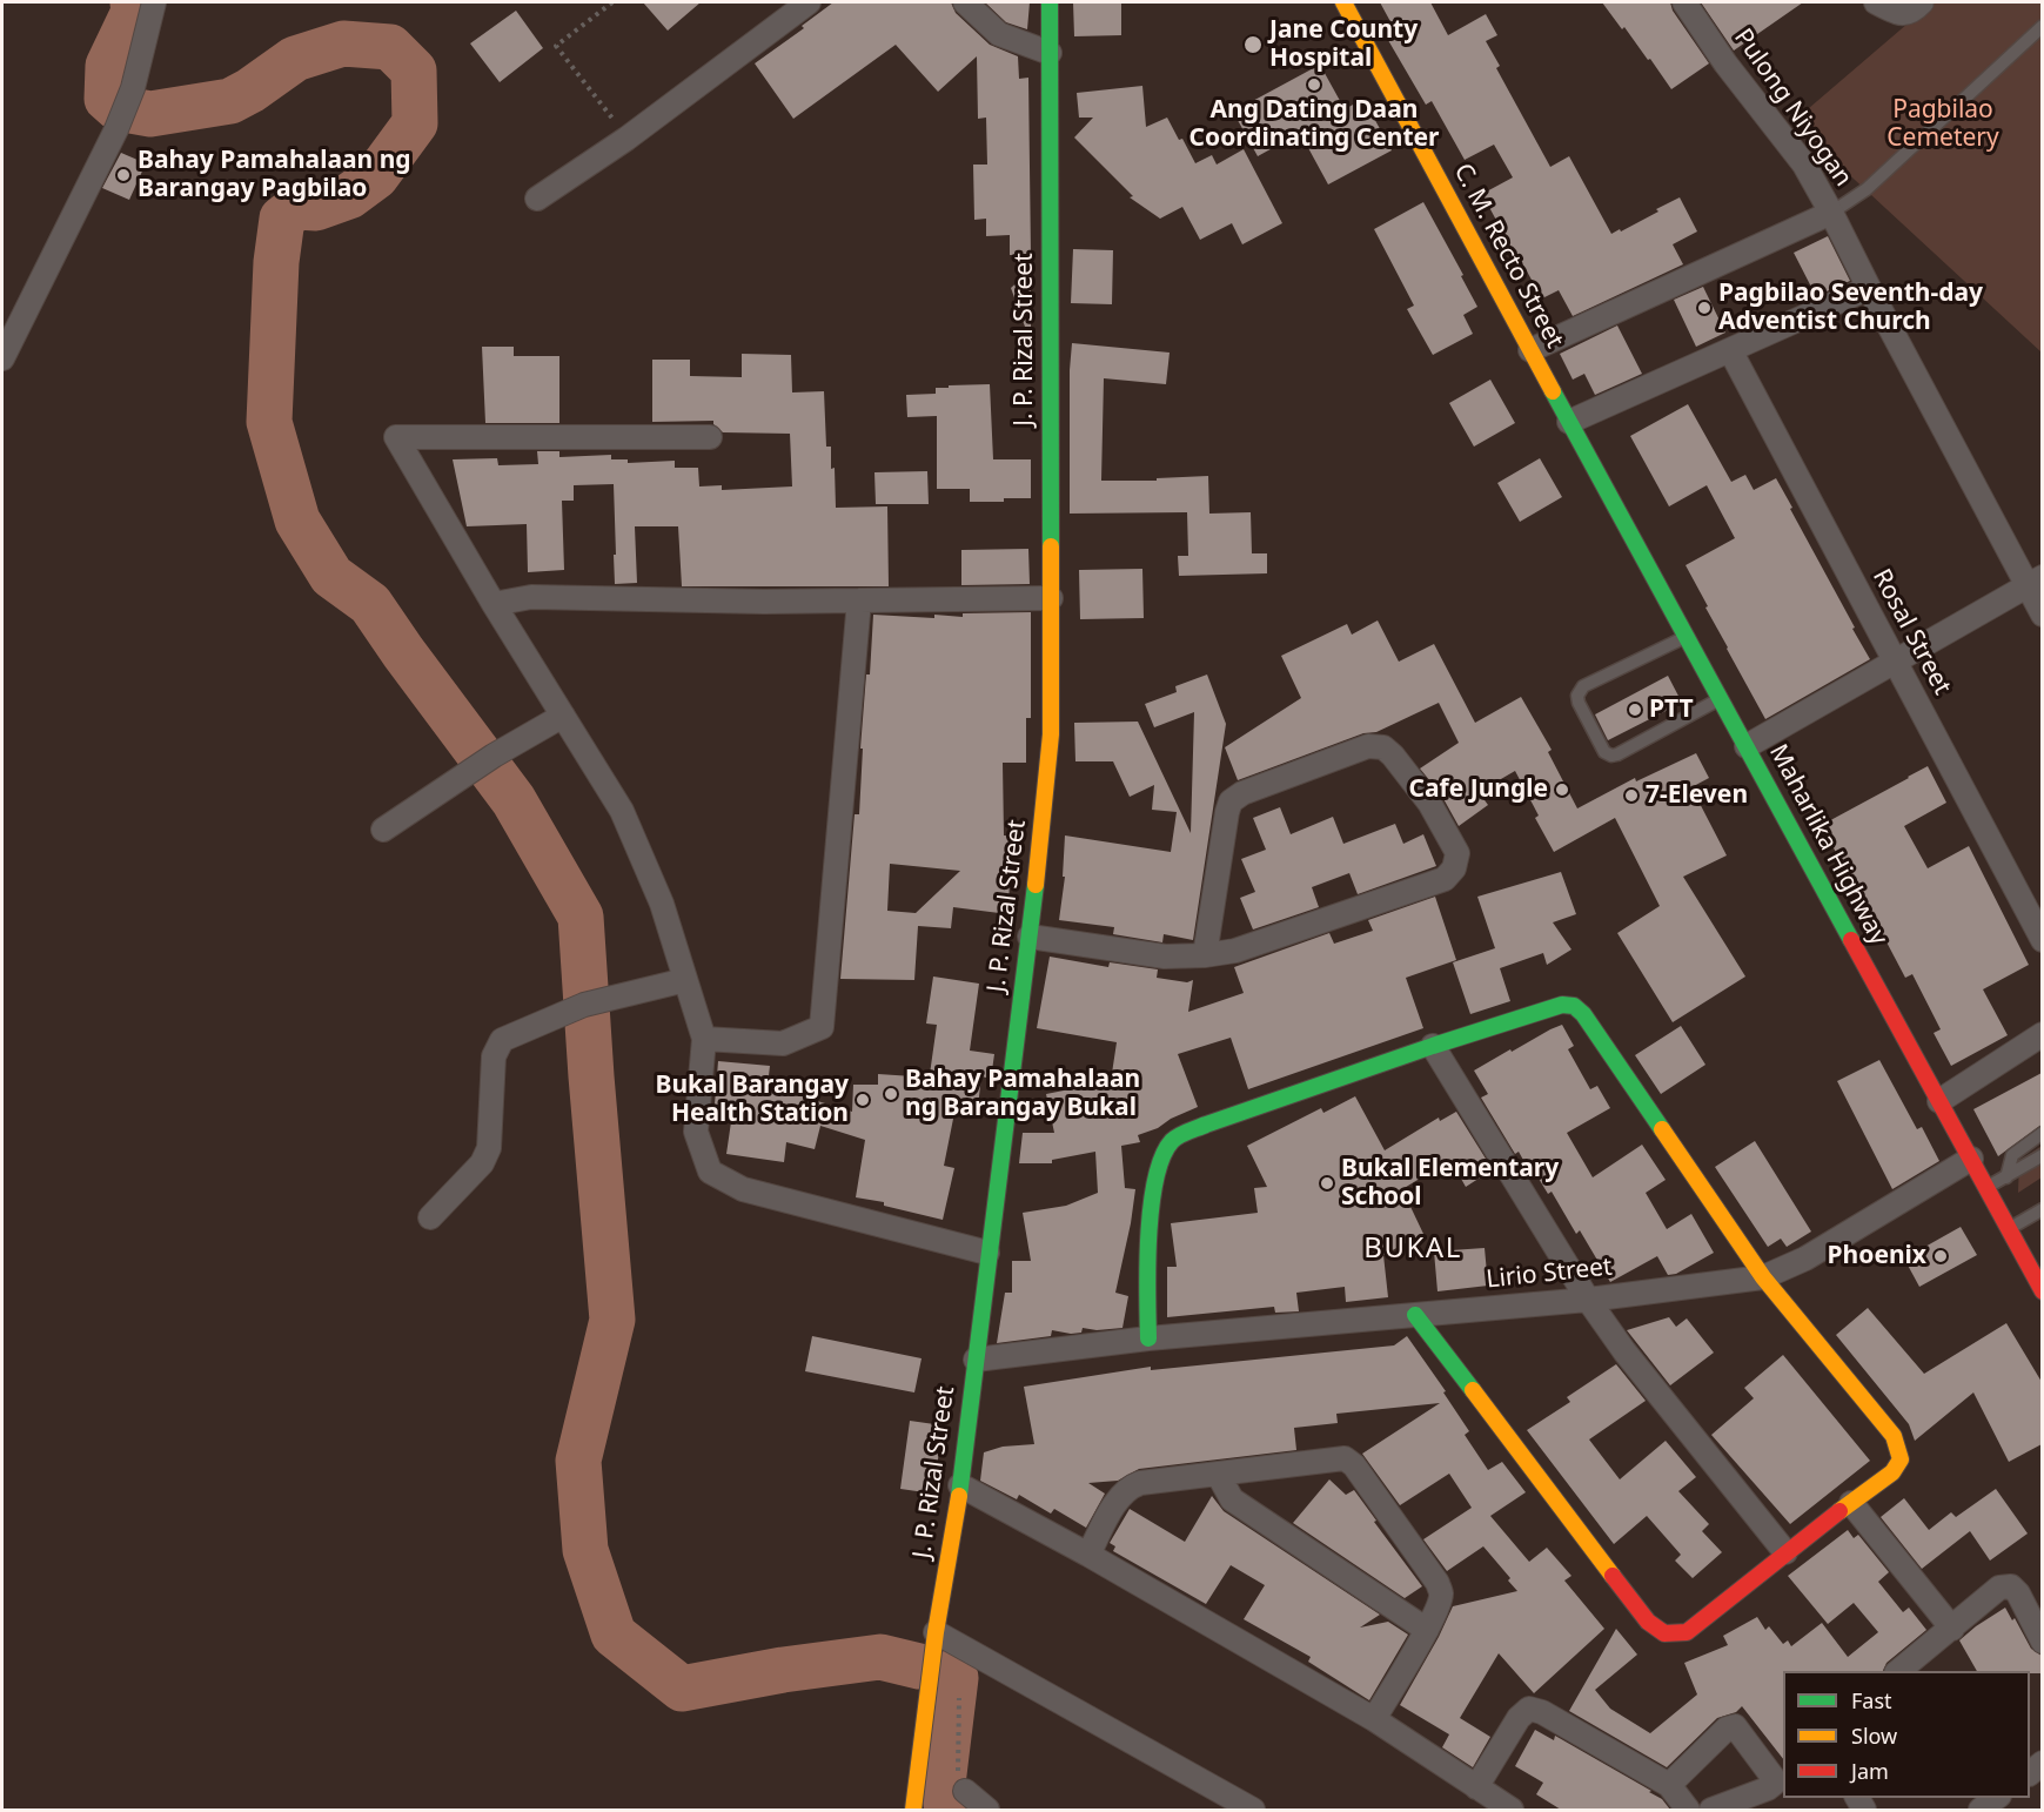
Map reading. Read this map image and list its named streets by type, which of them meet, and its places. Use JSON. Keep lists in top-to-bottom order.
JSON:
{
  "streets": {
    "main road": ["C. M. Recto Street", "J. P. Rizal Street", "Maharlika Highway"],
    "street": ["Pulong Niyogan", "Rosal Street", "Lirio Street"]
  },
  "crossings": [
    ["C. M. Recto Street", "Maharlika Highway"],
    ["J. P. Rizal Street", "Lirio Street"],
    ["Maharlika Highway", "Lirio Street"]
  ],
  "districts": ["BUKAL"],
  "parks": ["Pagbilao Cemetery"],
  "places": [
    "Jane County Hospital",
    "Ang Dating Daan Coordinating Center",
    "Bahay Pamahalaan ng Barangay Pagbilao",
    "Pagbilao Seventh-day Adventist Church",
    "PTT",
    "Cafe Jungle",
    "7-Eleven",
    "Bahay Pamahalaan ng Barangay Bukal",
    "Bukal Barangay Health Station",
    "Bukal Elementary School",
    "Phoenix"
  ],
  "legend": ["Fast", "Slow", "Jam"]
}
